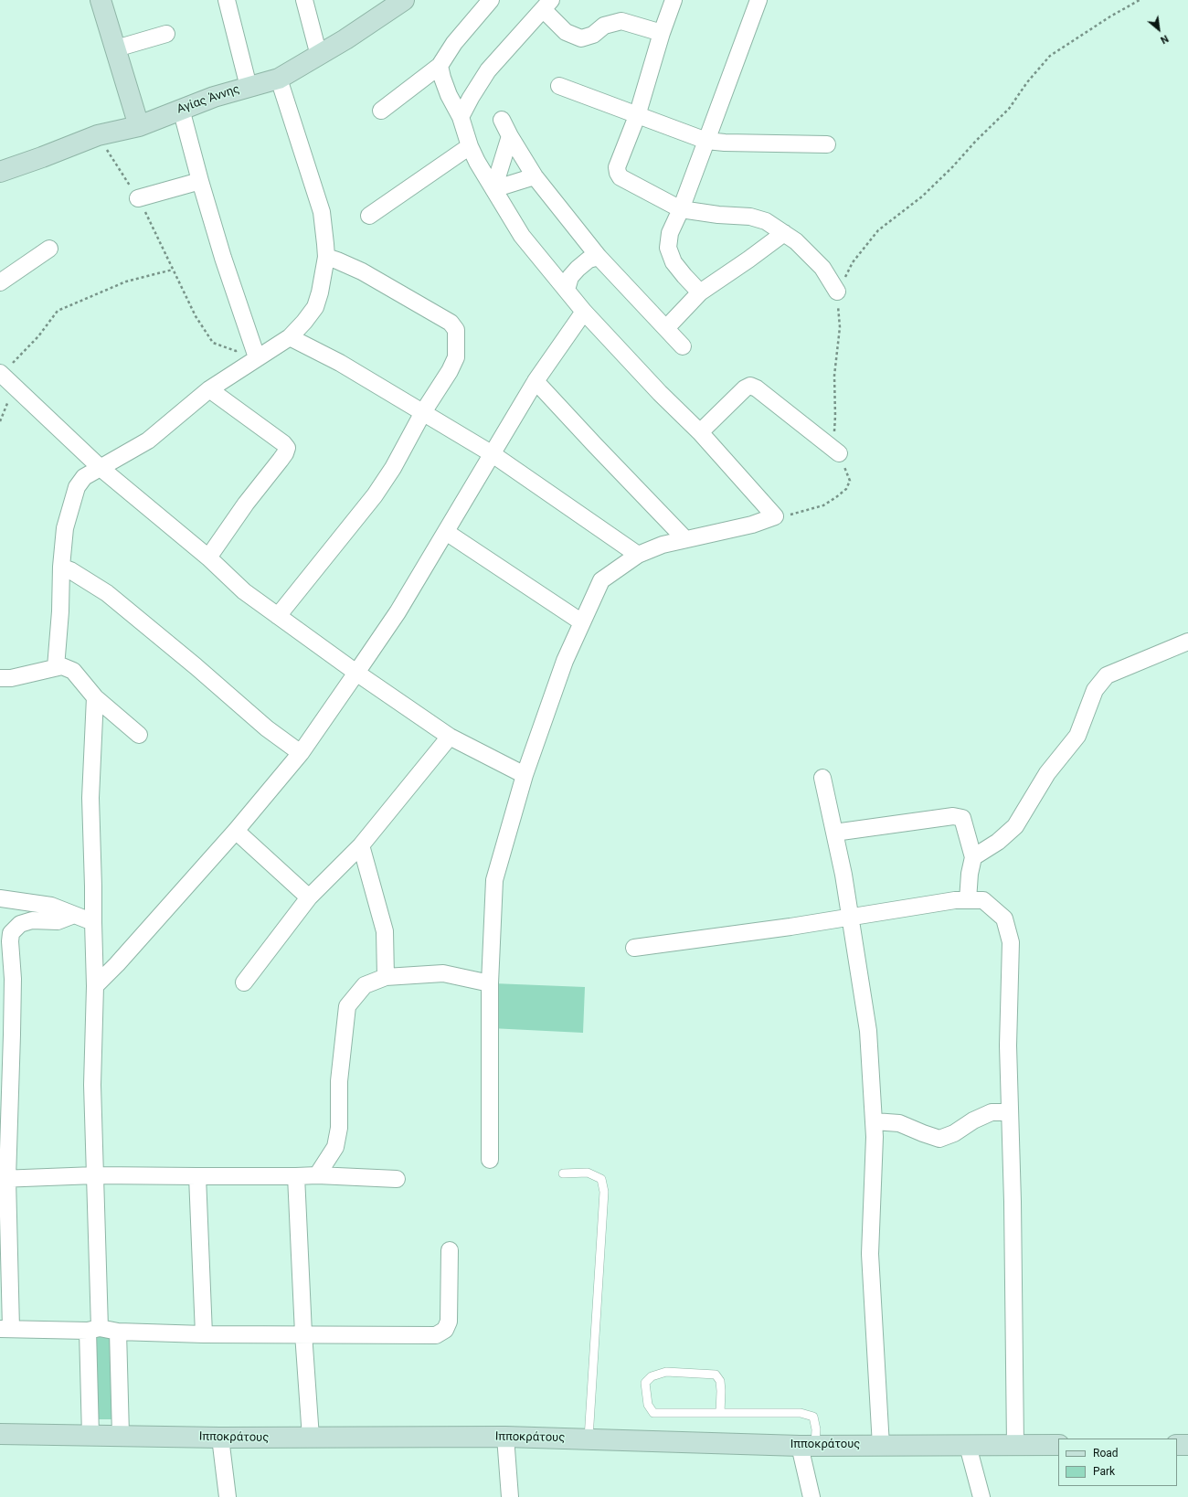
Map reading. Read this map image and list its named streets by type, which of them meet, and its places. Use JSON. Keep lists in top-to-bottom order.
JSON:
{
  "streets": {
    "main road": ["Αγίας Άννης", "Ιπποκράτους"]
  },
  "legend": ["Road", "Park"],
  "north": "bottom right"
}
